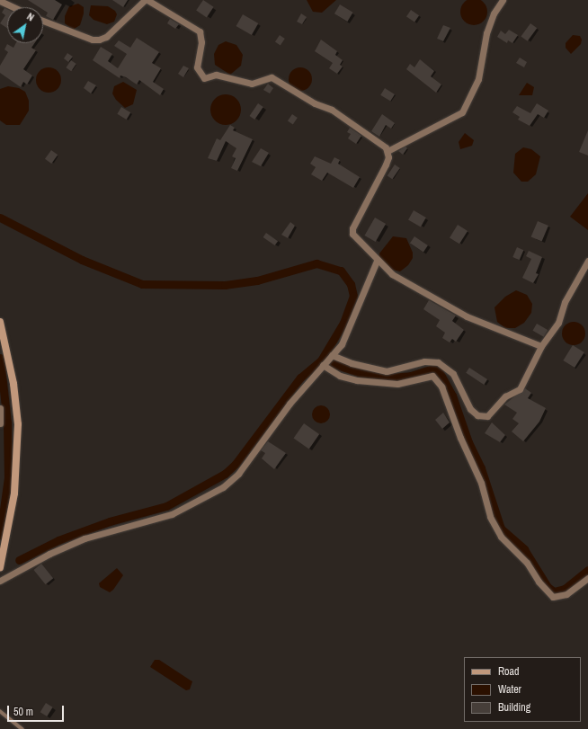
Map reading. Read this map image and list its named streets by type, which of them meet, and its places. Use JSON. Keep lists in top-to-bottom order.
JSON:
{
  "legend": ["Road", "Water", "Building"],
  "scale_bar": "50 m",
  "north": "top right"
}
